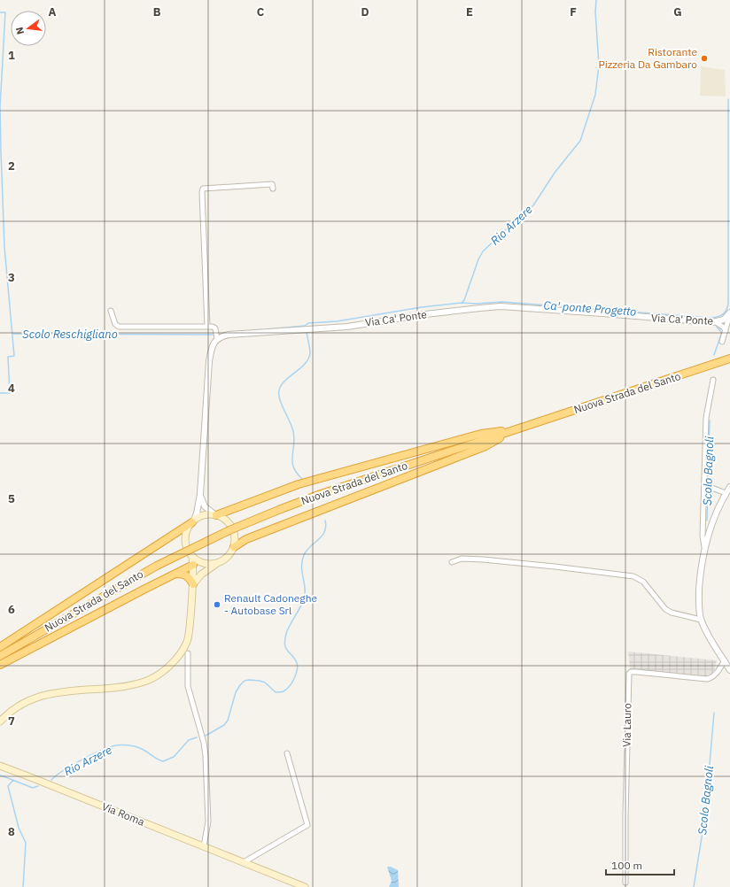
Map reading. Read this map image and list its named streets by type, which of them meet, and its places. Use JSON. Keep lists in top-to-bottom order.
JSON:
{
  "streets": {
    "highway": ["Nuova Strada del Santo"],
    "main road": ["Via Roma"],
    "street": ["Via Ca' Ponte", "Via Lauro"]
  },
  "water": [
    "Rio Arzere",
    "Ca' ponte Progetto",
    "Scolo Reschigliano",
    "Scolo Bagnoli"
  ],
  "places": ["Ristorante Pizzeria Da Gambaro", "Renault Cadoneghe - Autobase Srl"],
  "scale_bar": "100 m",
  "north": "left",
  "grid": {
    "columns": [
      "A",
      "B",
      "C",
      "D",
      "E",
      "F",
      "G"
    ],
    "rows": [
      "1",
      "2",
      "3",
      "4",
      "5",
      "6",
      "7",
      "8"
    ]
  }
}
